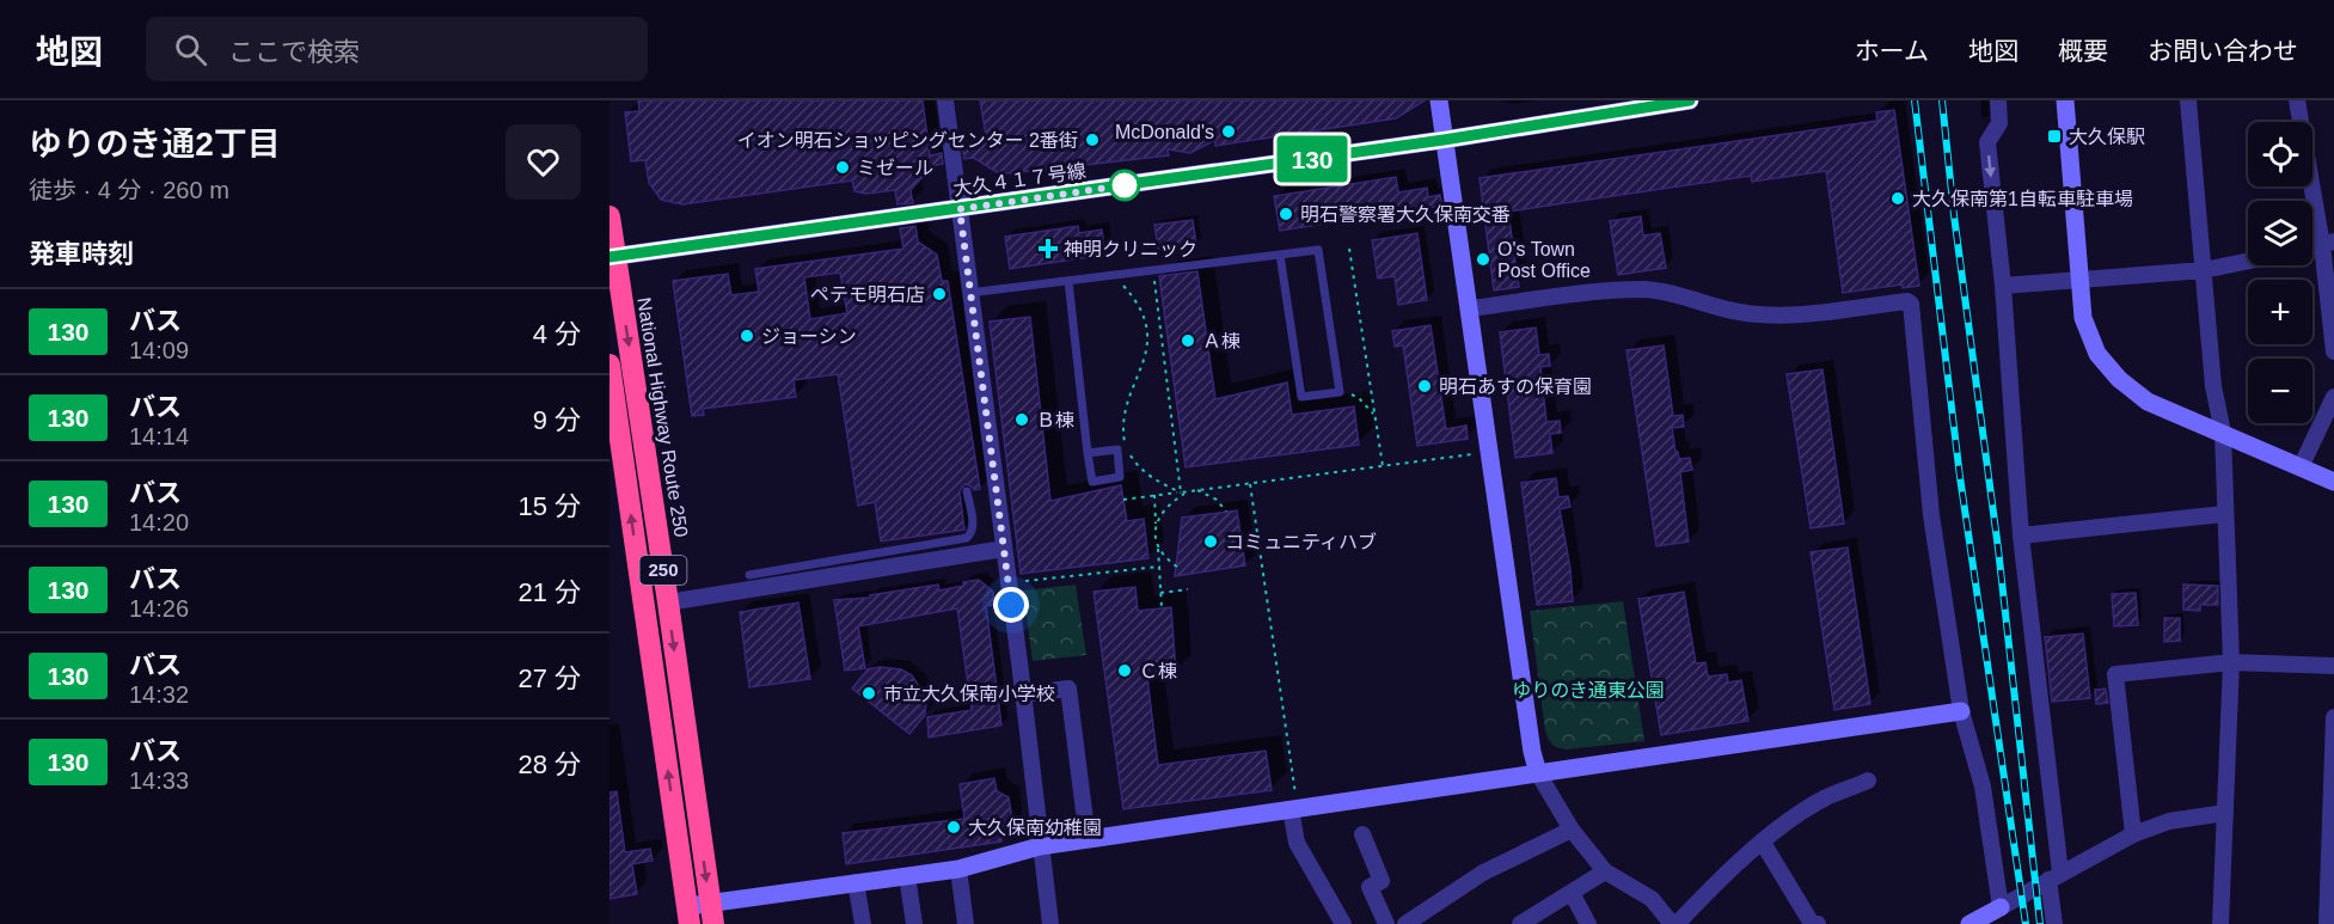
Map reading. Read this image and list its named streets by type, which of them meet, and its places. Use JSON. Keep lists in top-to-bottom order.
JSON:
{
  "streets": {
    "highway": ["National Highway Route 250", "250"],
    "street": ["大久４１７号線"]
  },
  "crossings": [
    ["大久４１７号線", "National Highway Route 250"]
  ],
  "parks": ["ゆりのき通東公園"],
  "places": {
    "other": [
      "McDonald's",
      "イオン明石ショッピングセンター 2番街",
      "ミゼール",
      "大久保南第1自転車駐車場",
      "明石警察署大久保南交番",
      "O's Town Post Office",
      "ペテモ明石店",
      "ジョーシン",
      "Ａ棟",
      "明石あすの保育園",
      "Ｂ棟",
      "コミュニティハブ",
      "Ｃ棟",
      "市立大久保南小学校",
      "大久保南幼稚園"
    ],
    "transit": ["大久保駅"],
    "health": ["神明クリニック"]
  },
  "lines": ["bus line 130"],
  "page": {
    "header": "地図",
    "search": "ここで検索",
    "nav": [
      "ホーム",
      "地図",
      "概要",
      "お問い合わせ"
    ],
    "heading": [
      ["ゆりのき通2丁目", "徒歩 · 4 分 · 260 m"],
      "発車時刻"
    ],
    "on_map": "130",
    "map_buttons": ["+", "−"],
    "list": [
      {
        "mark": "130",
        "name": "バス",
        "note": "14:09",
        "value": "4 分"
      },
      {
        "mark": "130",
        "name": "バス",
        "note": "14:14",
        "value": "9 分"
      },
      {
        "mark": "130",
        "name": "バス",
        "note": "14:20",
        "value": "15 分"
      },
      {
        "mark": "130",
        "name": "バス",
        "note": "14:26",
        "value": "21 分"
      },
      {
        "mark": "130",
        "name": "バス",
        "note": "14:32",
        "value": "27 分"
      },
      {
        "mark": "130",
        "name": "バス",
        "note": "14:33",
        "value": "28 分"
      }
    ]
  }
}
